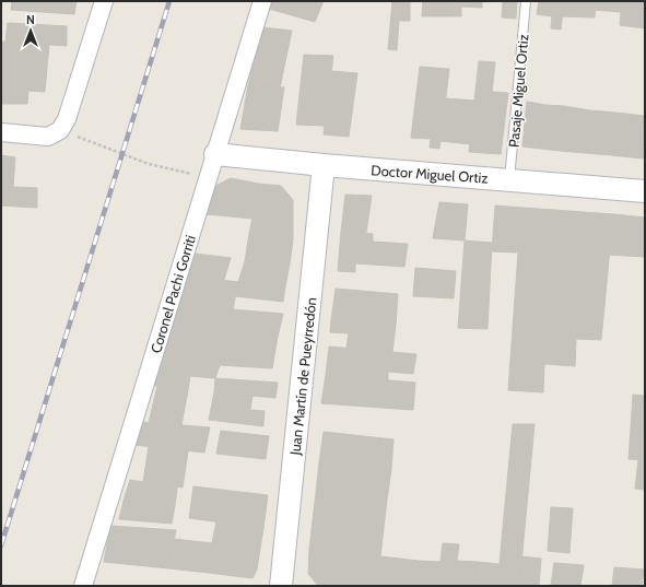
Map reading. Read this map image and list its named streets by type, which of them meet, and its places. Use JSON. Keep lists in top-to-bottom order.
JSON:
{
  "streets": {
    "street": ["Doctor Miguel Ortiz", "Coronel Pachi Gorriti", "Juan Martín de Pueyrredón"],
    "lane": ["Pasaje Miguel Ortiz"]
  },
  "crossings": [
    ["Pasaje Miguel Ortiz", "Doctor Miguel Ortiz"],
    ["Doctor Miguel Ortiz", "Coronel Pachi Gorriti"],
    ["Doctor Miguel Ortiz", "Juan Martín de Pueyrredón"]
  ],
  "north": "top"
}
